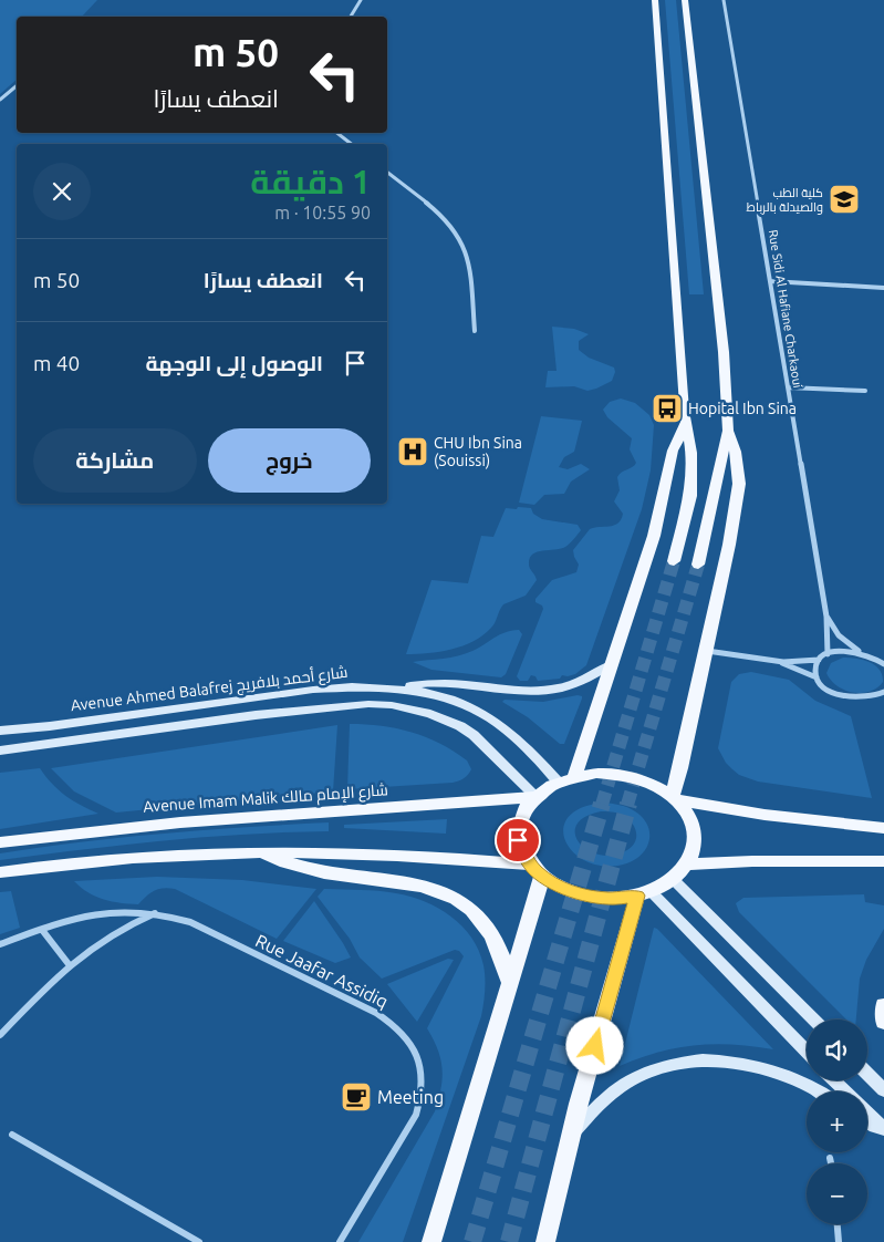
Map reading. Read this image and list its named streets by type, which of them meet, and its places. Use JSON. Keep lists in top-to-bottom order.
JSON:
{
  "streets": {
    "main road": ["Avenue Ahmed Balafrej شارع أحمد بلافريج", "Avenue Imam Malik شارع الإمام مالك"],
    "street": ["Rue Sidi Al Hafiane Charkaoui", "Rue Jaafar Assidiq"]
  },
  "crossings": [
    ["Avenue Ahmed Balafrej شارع أحمد بلافريج", "Avenue Imam Malik شارع الإمام مالك"]
  ],
  "places": {
    "school or university": ["كلية الطب والصيدلة بالرباط"],
    "bus stop": ["Hopital Ibn Sina"],
    "hospital": ["CHU Ibn Sina (Souissi)"],
    "cafe": ["Meeting"]
  },
  "page": {
    "turn": ["50 m", "انعطف يسارًا"],
    "heading": ["1 دقيقة", "90 m · 10:55"],
    "list": [
      {
        "name": "انعطف يسارًا",
        "value": "50 m"
      },
      {
        "name": "الوصول إلى الوجهة",
        "value": "40 m"
      }
    ],
    "buttons": ["خروج", "مشاركة"],
    "map_buttons": ["+", "−"]
  }
}
